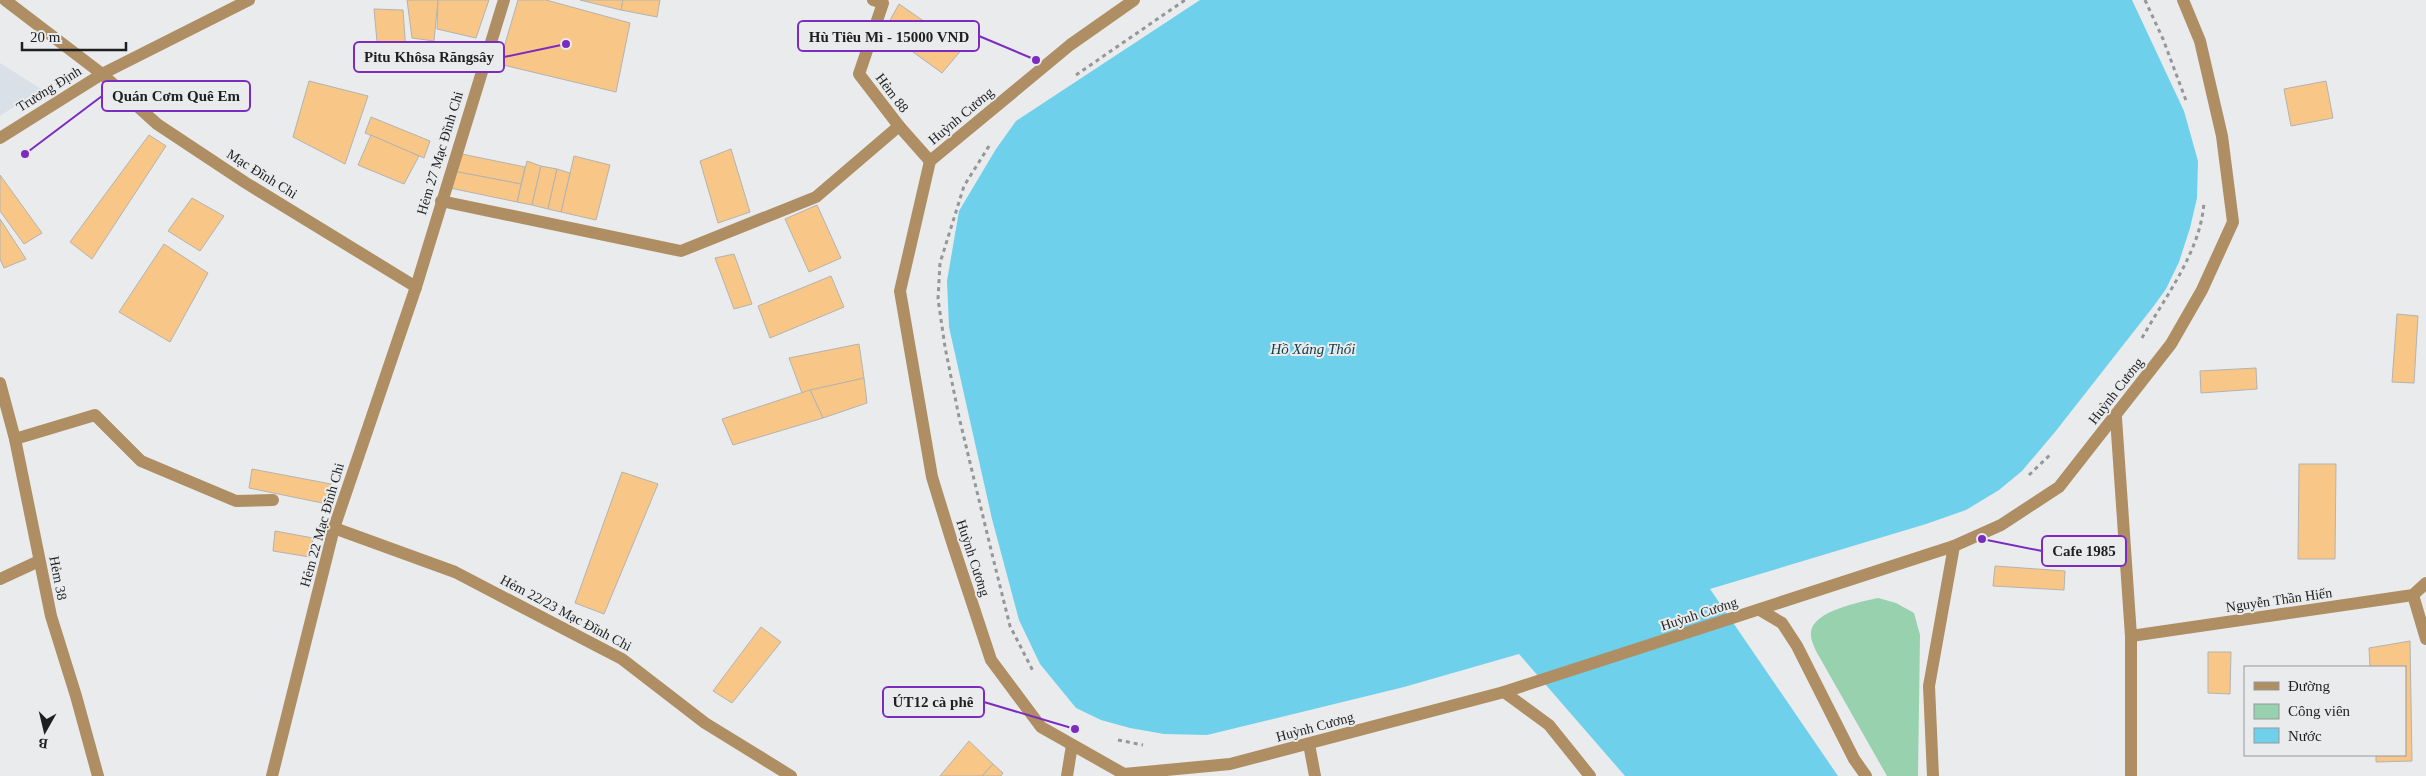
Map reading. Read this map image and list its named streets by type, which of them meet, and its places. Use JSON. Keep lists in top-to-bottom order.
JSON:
{
  "streets": {
    "street": [
      "Trương Định",
      "Hẻm 88",
      "Huỳnh Cương",
      "Hẻm 27 Mạc Đĩnh Chi",
      "Mạc Đĩnh Chi",
      "Hẻm 22 Mạc Đĩnh Chi",
      "Hẻm 38",
      "Nguyễn Thần Hiến",
      "Hẻm 22/23 Mạc Đĩnh Chi"
    ]
  },
  "crossings": [
    ["Trương Định", "Mạc Đĩnh Chi"],
    ["Hẻm 27 Mạc Đĩnh Chi", "Mạc Đĩnh Chi"],
    ["Hẻm 27 Mạc Đĩnh Chi", "Hẻm 22 Mạc Đĩnh Chi"],
    ["Mạc Đĩnh Chi", "Hẻm 22 Mạc Đĩnh Chi"],
    ["Hẻm 22 Mạc Đĩnh Chi", "Hẻm 22/23 Mạc Đĩnh Chi"]
  ],
  "water": ["Hồ Xáng Thổi"],
  "places": [
    "Pitu Khôsa Răngsây",
    "Hù Tiêu Mì - 15000 VND",
    "Quán Cơm Quê Em",
    "Cafe 1985",
    "ÚT12 cà phê"
  ],
  "legend": ["Đường", "Công viên", "Nước"],
  "scale_bar": "20 m",
  "north": "bottom"
}
